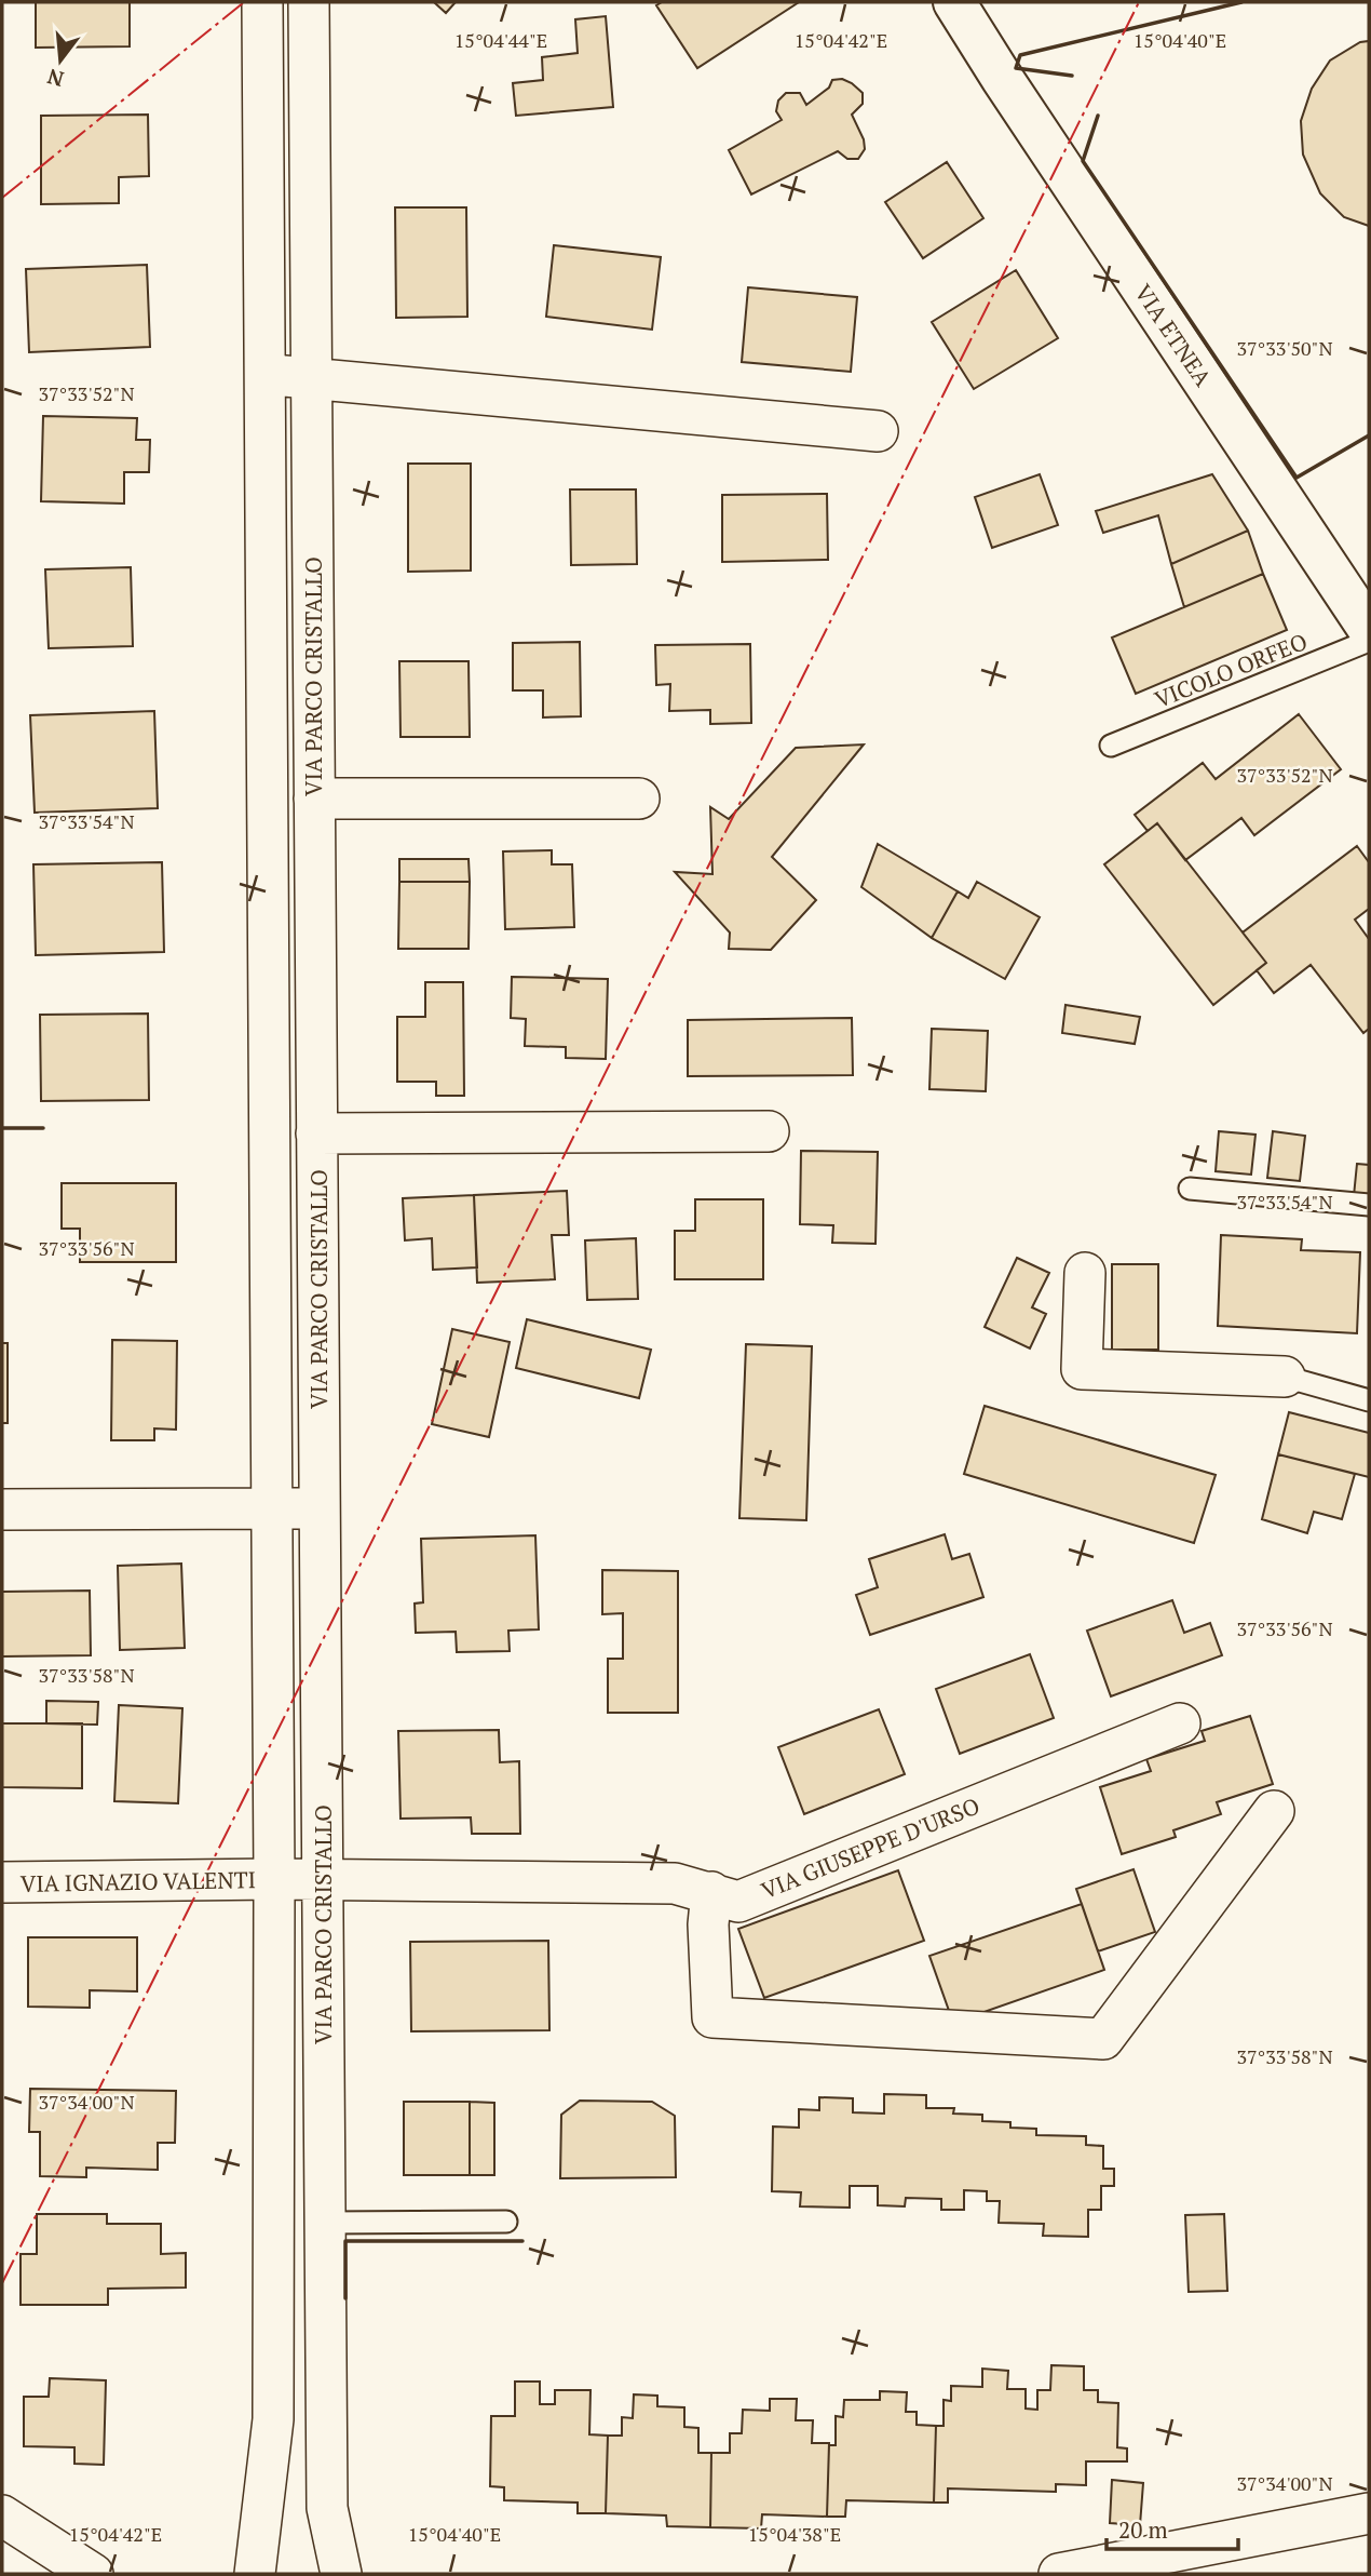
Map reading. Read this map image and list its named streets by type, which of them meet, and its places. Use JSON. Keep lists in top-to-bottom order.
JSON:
{
  "streets": {
    "main road": ["VIA ETNEA"],
    "street": ["VIA PARCO CRISTALLO", "VIA GIUSEPPE D'URSO", "VIA IGNAZIO VALENTI"],
    "lane": ["VICOLO ORFEO"]
  },
  "crossings": [
    ["VIA PARCO CRISTALLO", "VIA GIUSEPPE D'URSO"],
    ["VIA PARCO CRISTALLO", "VIA IGNAZIO VALENTI"],
    ["VIA GIUSEPPE D'URSO", "VIA IGNAZIO VALENTI"]
  ],
  "scale_bar": "20 m",
  "north": "bottom",
  "coordinates": [
    "15°04'44\"E",
    "15°04'42\"E",
    "15°04'40\"E",
    "37°33'50\"N",
    "37°33'52\"N",
    "37°33'54\"N",
    "37°33'56\"N",
    "37°33'58\"N",
    "37°34'00\"N",
    "15°04'38\"E"
  ]
}
